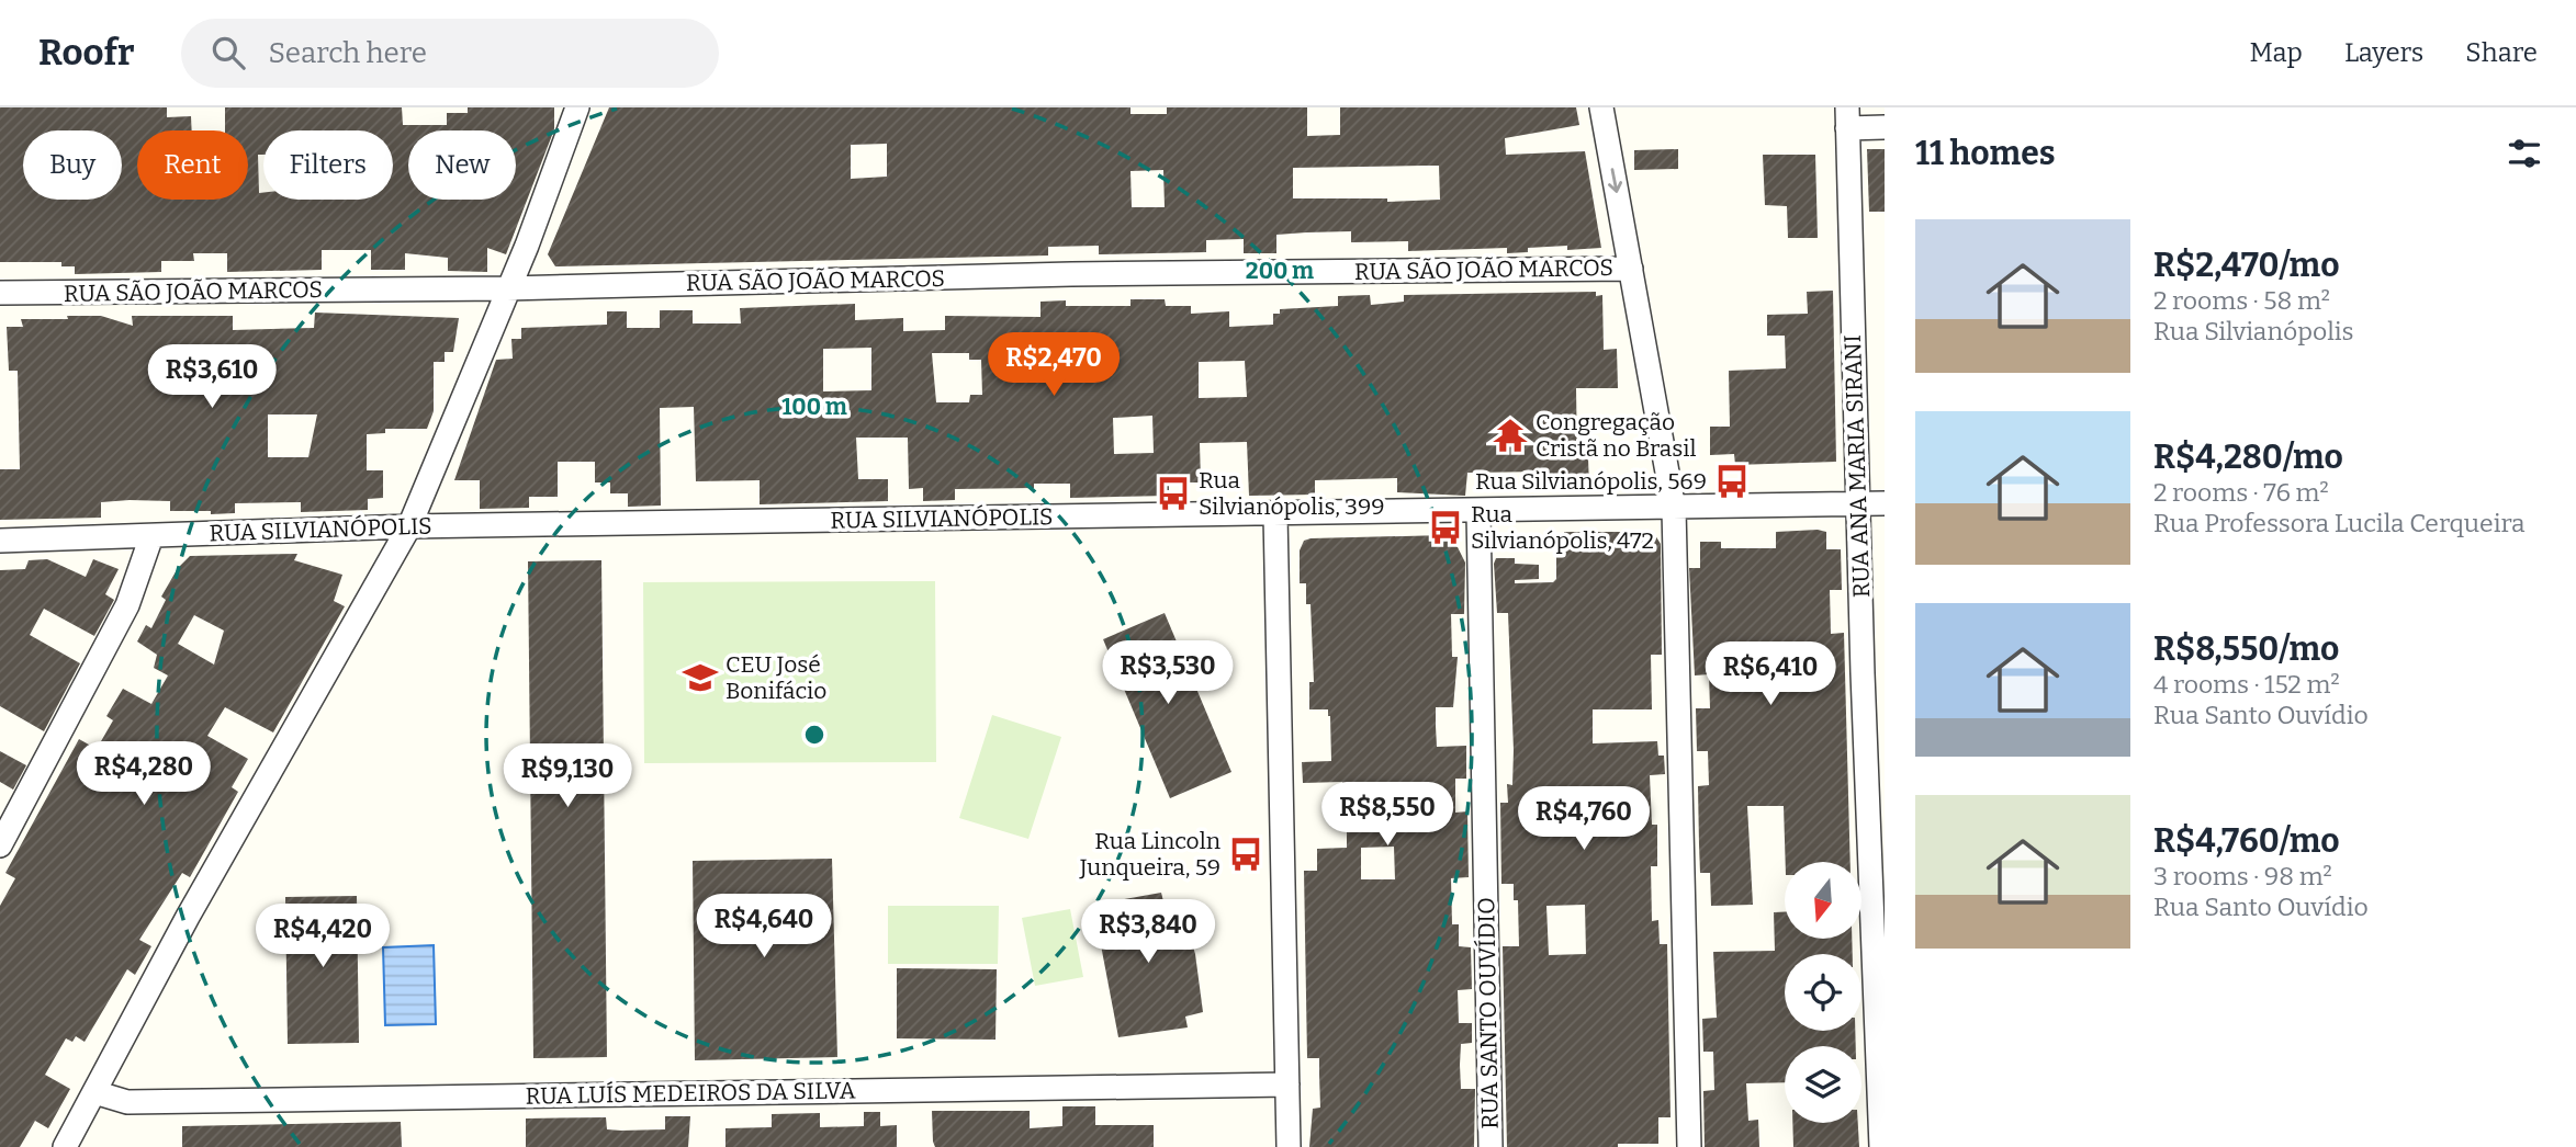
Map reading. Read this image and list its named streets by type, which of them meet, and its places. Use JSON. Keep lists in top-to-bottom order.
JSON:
{
  "streets": {
    "street": [
      "RUA SÃO JOÃO MARCOS",
      "RUA ANA MARIA SIRANI",
      "RUA SILVIANÓPOLIS",
      "RUA SANTO OUVÍDIO",
      "RUA LUÍS MEDEIROS DA SILVA"
    ]
  },
  "crossings": [
    ["RUA ANA MARIA SIRANI", "RUA SILVIANÓPOLIS"],
    ["RUA SILVIANÓPOLIS", "RUA SANTO OUVÍDIO"]
  ],
  "places": {
    "temple": ["Congregação Cristã no Brasil"],
    "bus stop": [
      "Rua Silvianópolis, 569",
      "Rua Silvianópolis, 399",
      "Rua Silvianópolis, 472",
      "Rua Lincoln Junqueira, 59"
    ],
    "school or university": ["CEU José Bonifácio"]
  },
  "north": "bottom",
  "page": {
    "header": "Roofr",
    "search": "Search here",
    "nav": ["Map", "Layers", "Share"],
    "heading": "11 homes",
    "chip": [
      "Buy",
      "Rent",
      "Filters",
      "New"
    ],
    "list": [
      {
        "name": "R$2,470/mo",
        "note": "2 rooms · 58 m² · Rua Silvianópolis"
      },
      {
        "name": "R$4,280/mo",
        "note": "2 rooms · 76 m² · Rua Professora Lucila Cerqueira"
      },
      {
        "name": "R$8,550/mo",
        "note": "4 rooms · 152 m² · Rua Santo Ouvídio"
      },
      {
        "name": "R$4,760/mo",
        "note": "3 rooms · 98 m² · Rua Santo Ouvídio"
      }
    ],
    "price": [
      "R$2,470",
      "R$3,610",
      "R$3,530",
      "R$6,410",
      "R$4,280",
      "R$9,130",
      "R$8,550",
      "R$4,760",
      "R$4,640",
      "R$3,840",
      "R$4,420"
    ]
  },
  "rings": ["200 m", "100 m"]
}
